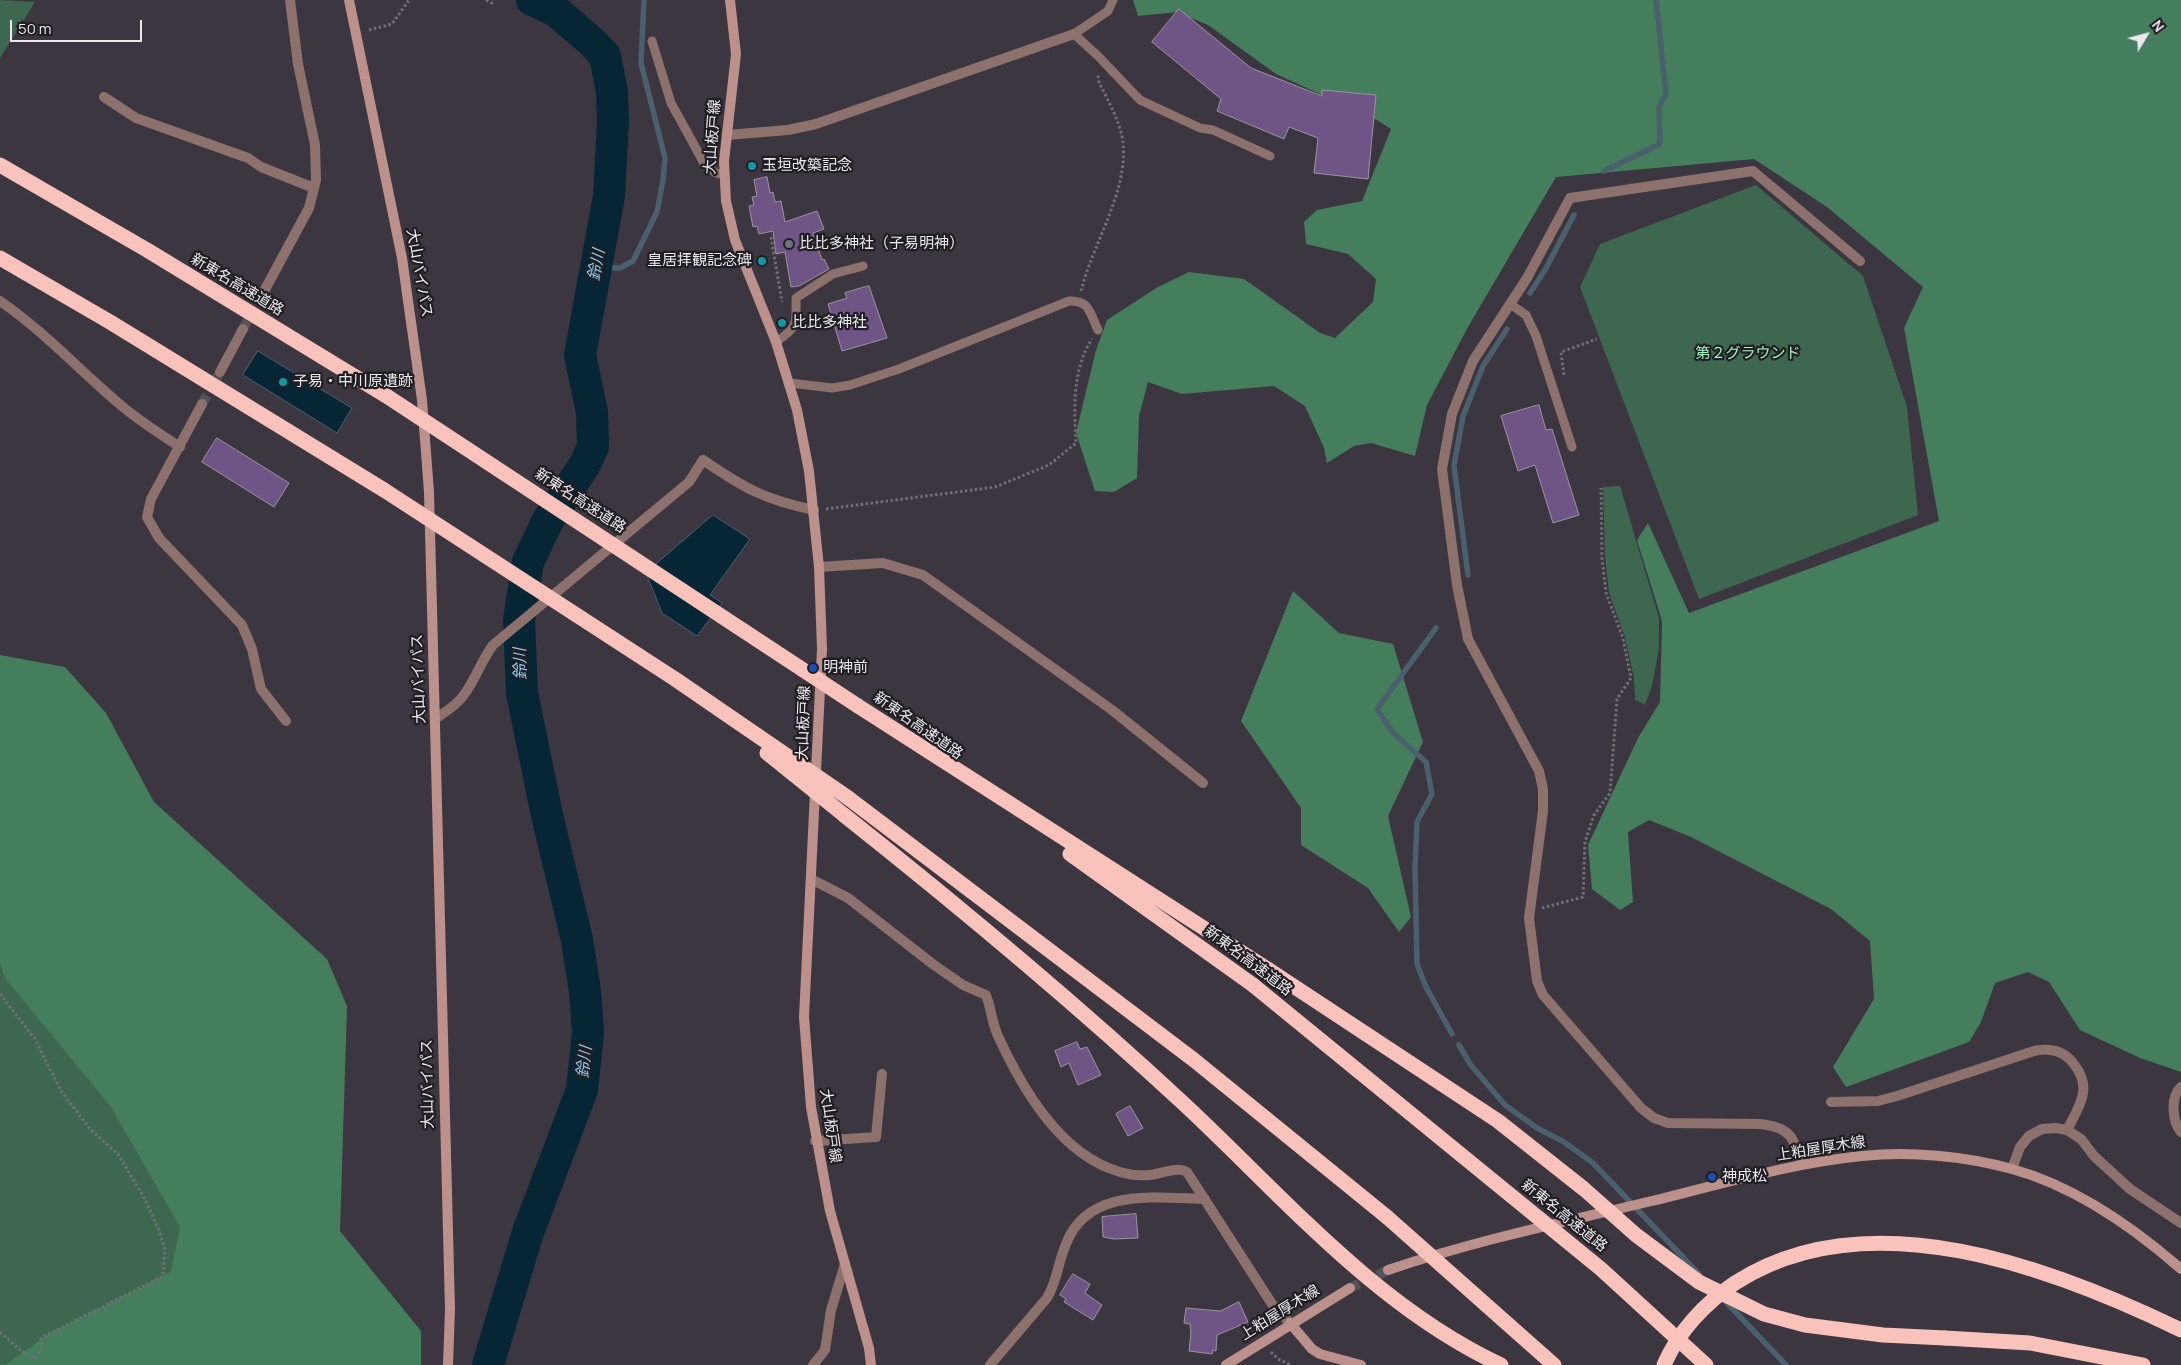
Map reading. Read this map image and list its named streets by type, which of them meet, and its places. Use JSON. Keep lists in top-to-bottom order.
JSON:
{
  "streets": {
    "highway": ["新東名高速道路"],
    "main road": ["大山板戸線", "大山バイパス", "上粕屋厚木線"]
  },
  "water": ["鈴川"],
  "parks": ["第２グラウンド"],
  "places": [
    "玉垣改築記念",
    "比比多神社（子易明神）",
    "皇居拝観記念碑",
    "比比多神社",
    "子易・中川原遺跡",
    "明神前",
    "神成松"
  ],
  "scale_bar": "50 m",
  "north": "top right"
}
